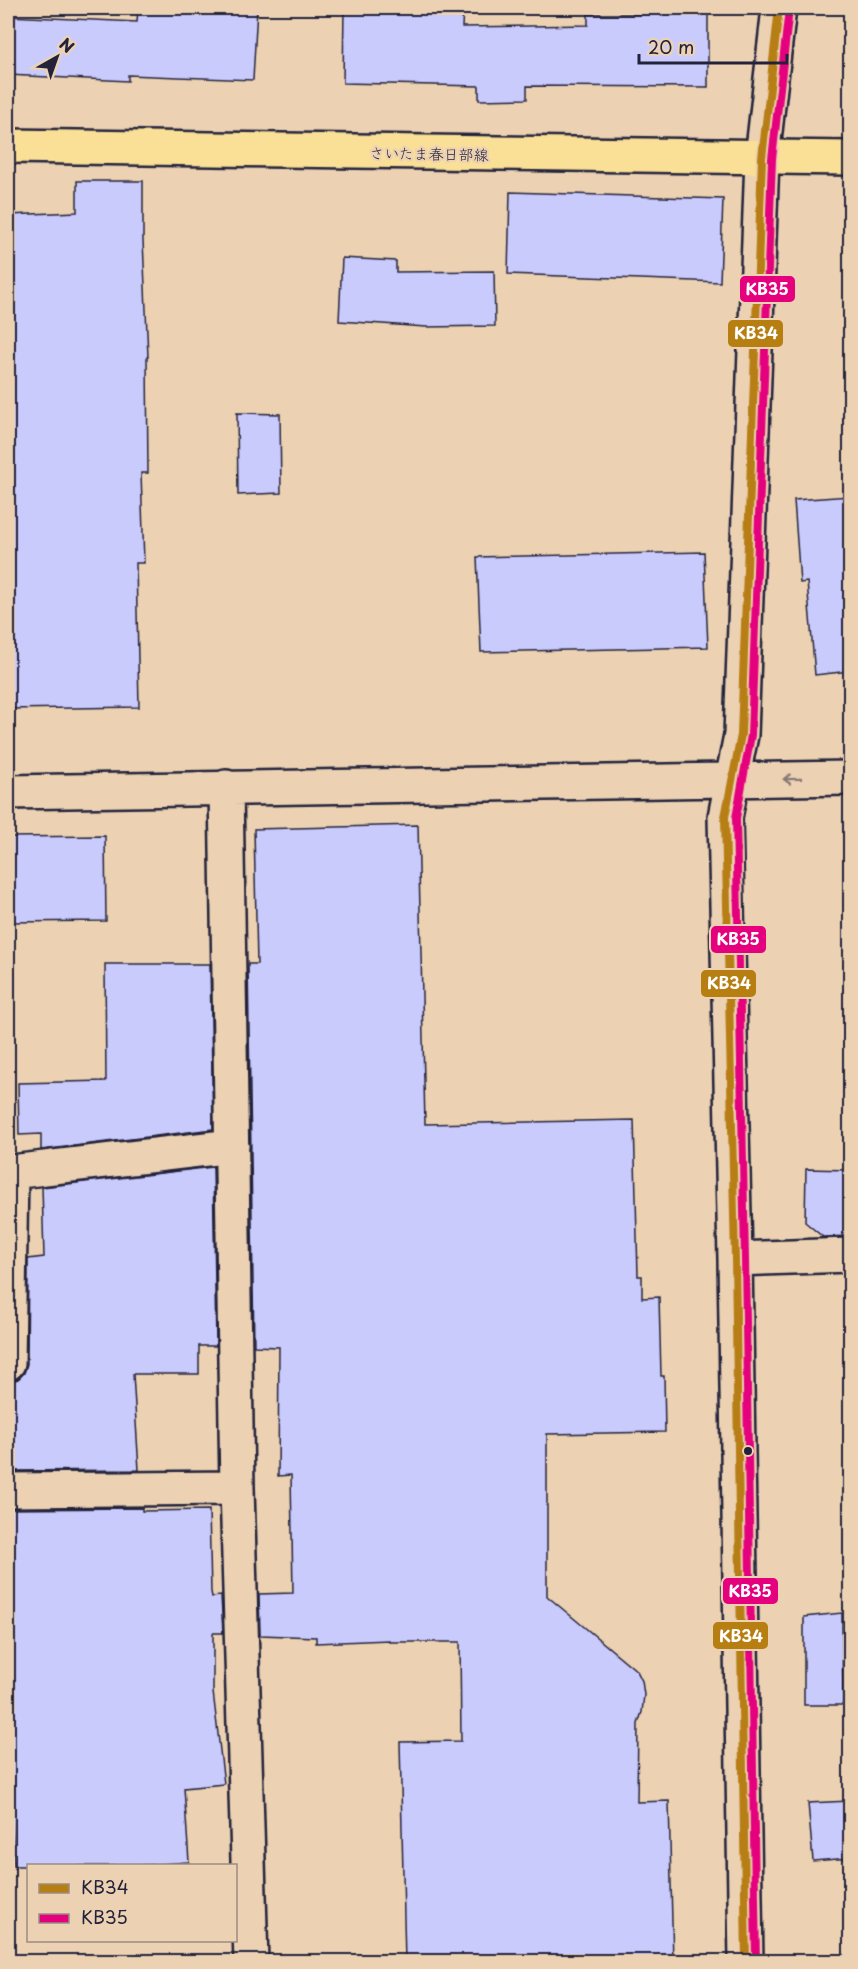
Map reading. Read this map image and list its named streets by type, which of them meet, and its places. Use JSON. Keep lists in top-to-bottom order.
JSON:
{
  "streets": {
    "main road": ["さいたま春日部線"]
  },
  "lines": ["transit line KB34", "transit line KB35"],
  "legend": ["KB34", "KB35"],
  "scale_bar": "20 m",
  "north": "top right"
}
